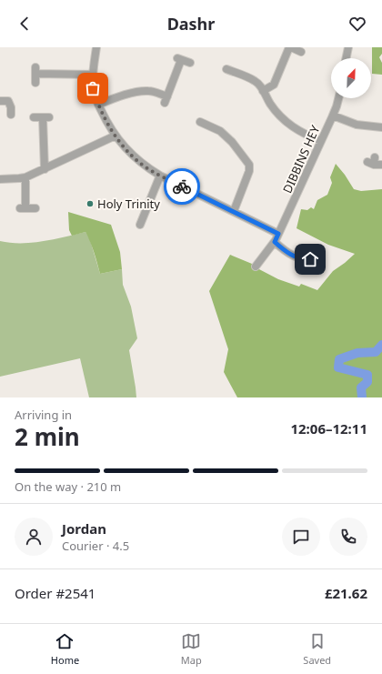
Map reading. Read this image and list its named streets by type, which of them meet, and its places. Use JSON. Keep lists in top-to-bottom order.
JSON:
{
  "streets": {
    "street": ["DIBBINS HEY"]
  },
  "places": ["Holy Trinity"],
  "north": "top right",
  "page": {
    "header": "Dashr",
    "heading": ["2 min", "Arriving in", "12:06–12:11"],
    "panel": [
      "Jordan",
      "Courier · 4.5",
      "Order #2541",
      "£21.62"
    ],
    "bar": "On the way · 210 m",
    "tabs": ["Home", "Map", "Saved"]
  }
}
